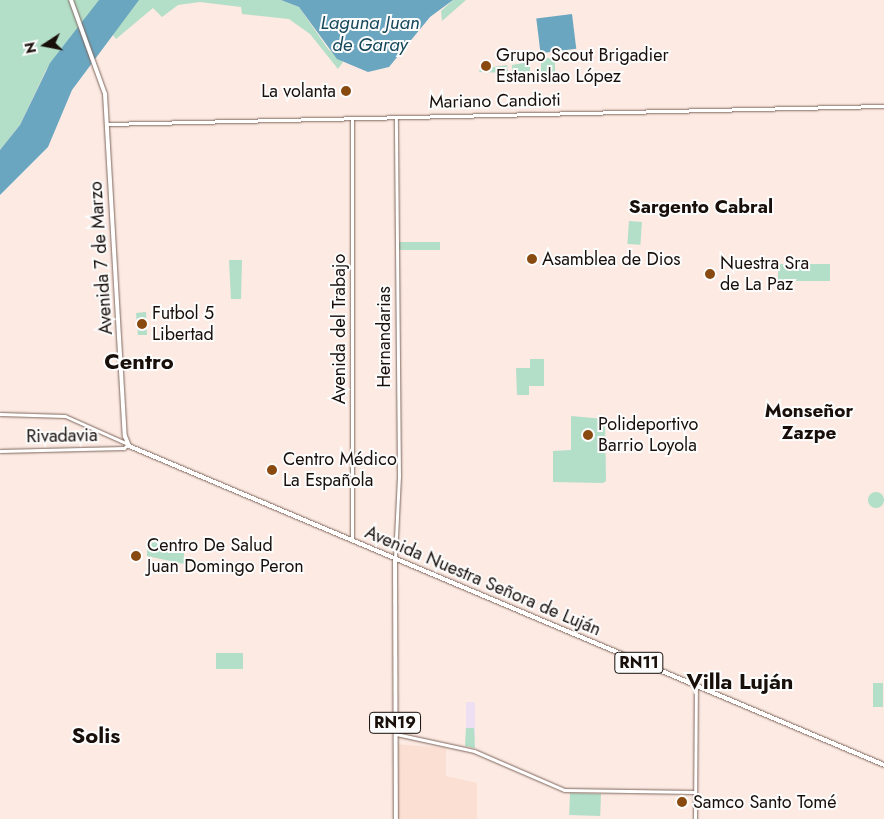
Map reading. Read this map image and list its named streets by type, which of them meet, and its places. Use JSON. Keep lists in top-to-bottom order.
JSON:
{
  "streets": {
    "main road": [
      "Avenida 7 de Marzo",
      "Avenida Nuestra Señora de Luján",
      "RN11",
      "RN19"
    ],
    "street": [
      "Mariano Candioti",
      "Avenida del Trabajo",
      "Hernandarias",
      "Rivadavia"
    ]
  },
  "crossings": [
    ["Mariano Candioti", "Avenida 7 de Marzo"],
    ["Mariano Candioti", "Avenida del Trabajo"],
    ["Mariano Candioti", "Hernandarias"],
    ["Avenida 7 de Marzo", "Rivadavia"],
    ["Avenida 7 de Marzo", "Avenida Nuestra Señora de Luján"],
    ["Avenida del Trabajo", "Avenida Nuestra Señora de Luján"],
    ["Hernandarias", "Avenida Nuestra Señora de Luján"],
    ["Hernandarias", "RN19"],
    ["Rivadavia", "Avenida Nuestra Señora de Luján"],
    ["Avenida Nuestra Señora de Luján", "RN19"]
  ],
  "districts": [
    "Sargento Cabral",
    "Centro",
    "Monseñor Zazpe",
    "Villa Luján",
    "Solis"
  ],
  "water": ["Laguna Juan de Garay"],
  "places": [
    "Grupo Scout Brigadier Estanislao López",
    "La volanta",
    "Asamblea de Dios",
    "Nuestra Sra de La Paz",
    "Futbol 5 Libertad",
    "Polideportivo Barrio Loyola",
    "Centro Médico La Española",
    "Centro De Salud Juan Domingo Peron",
    "Samco Santo Tomé"
  ],
  "north": "left"
}
